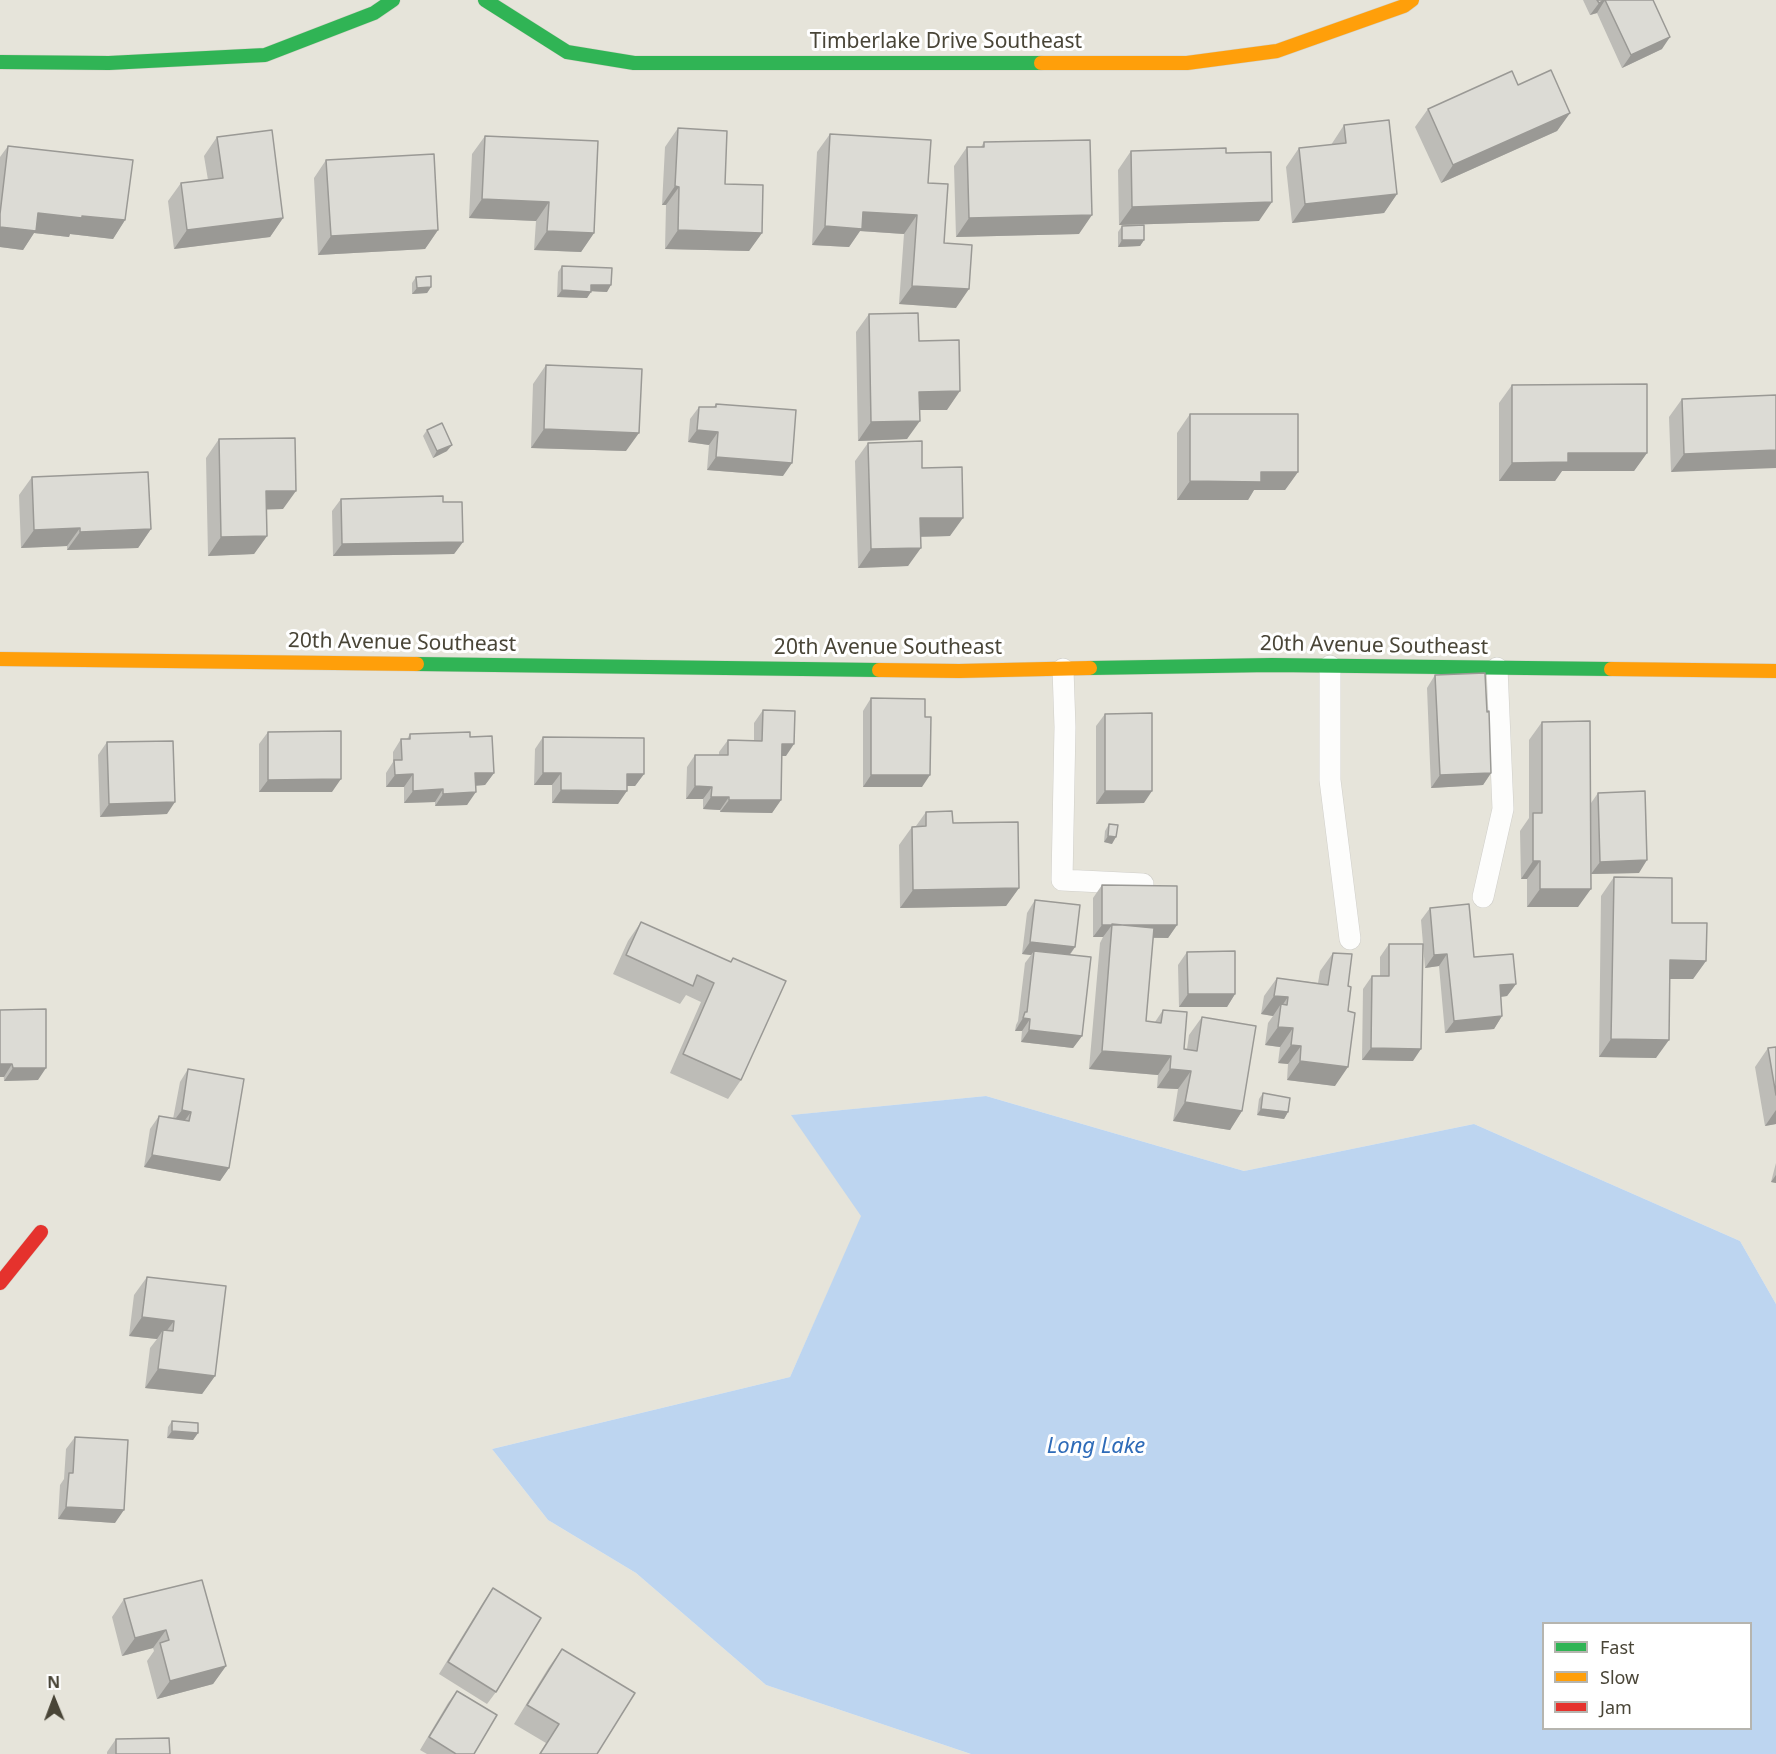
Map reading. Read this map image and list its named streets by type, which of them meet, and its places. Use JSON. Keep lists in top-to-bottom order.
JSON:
{
  "streets": {
    "street": ["Timberlake Drive Southeast", "20th Avenue Southeast"]
  },
  "water": ["Long Lake"],
  "legend": ["Fast", "Slow", "Jam"],
  "north": "top"
}
